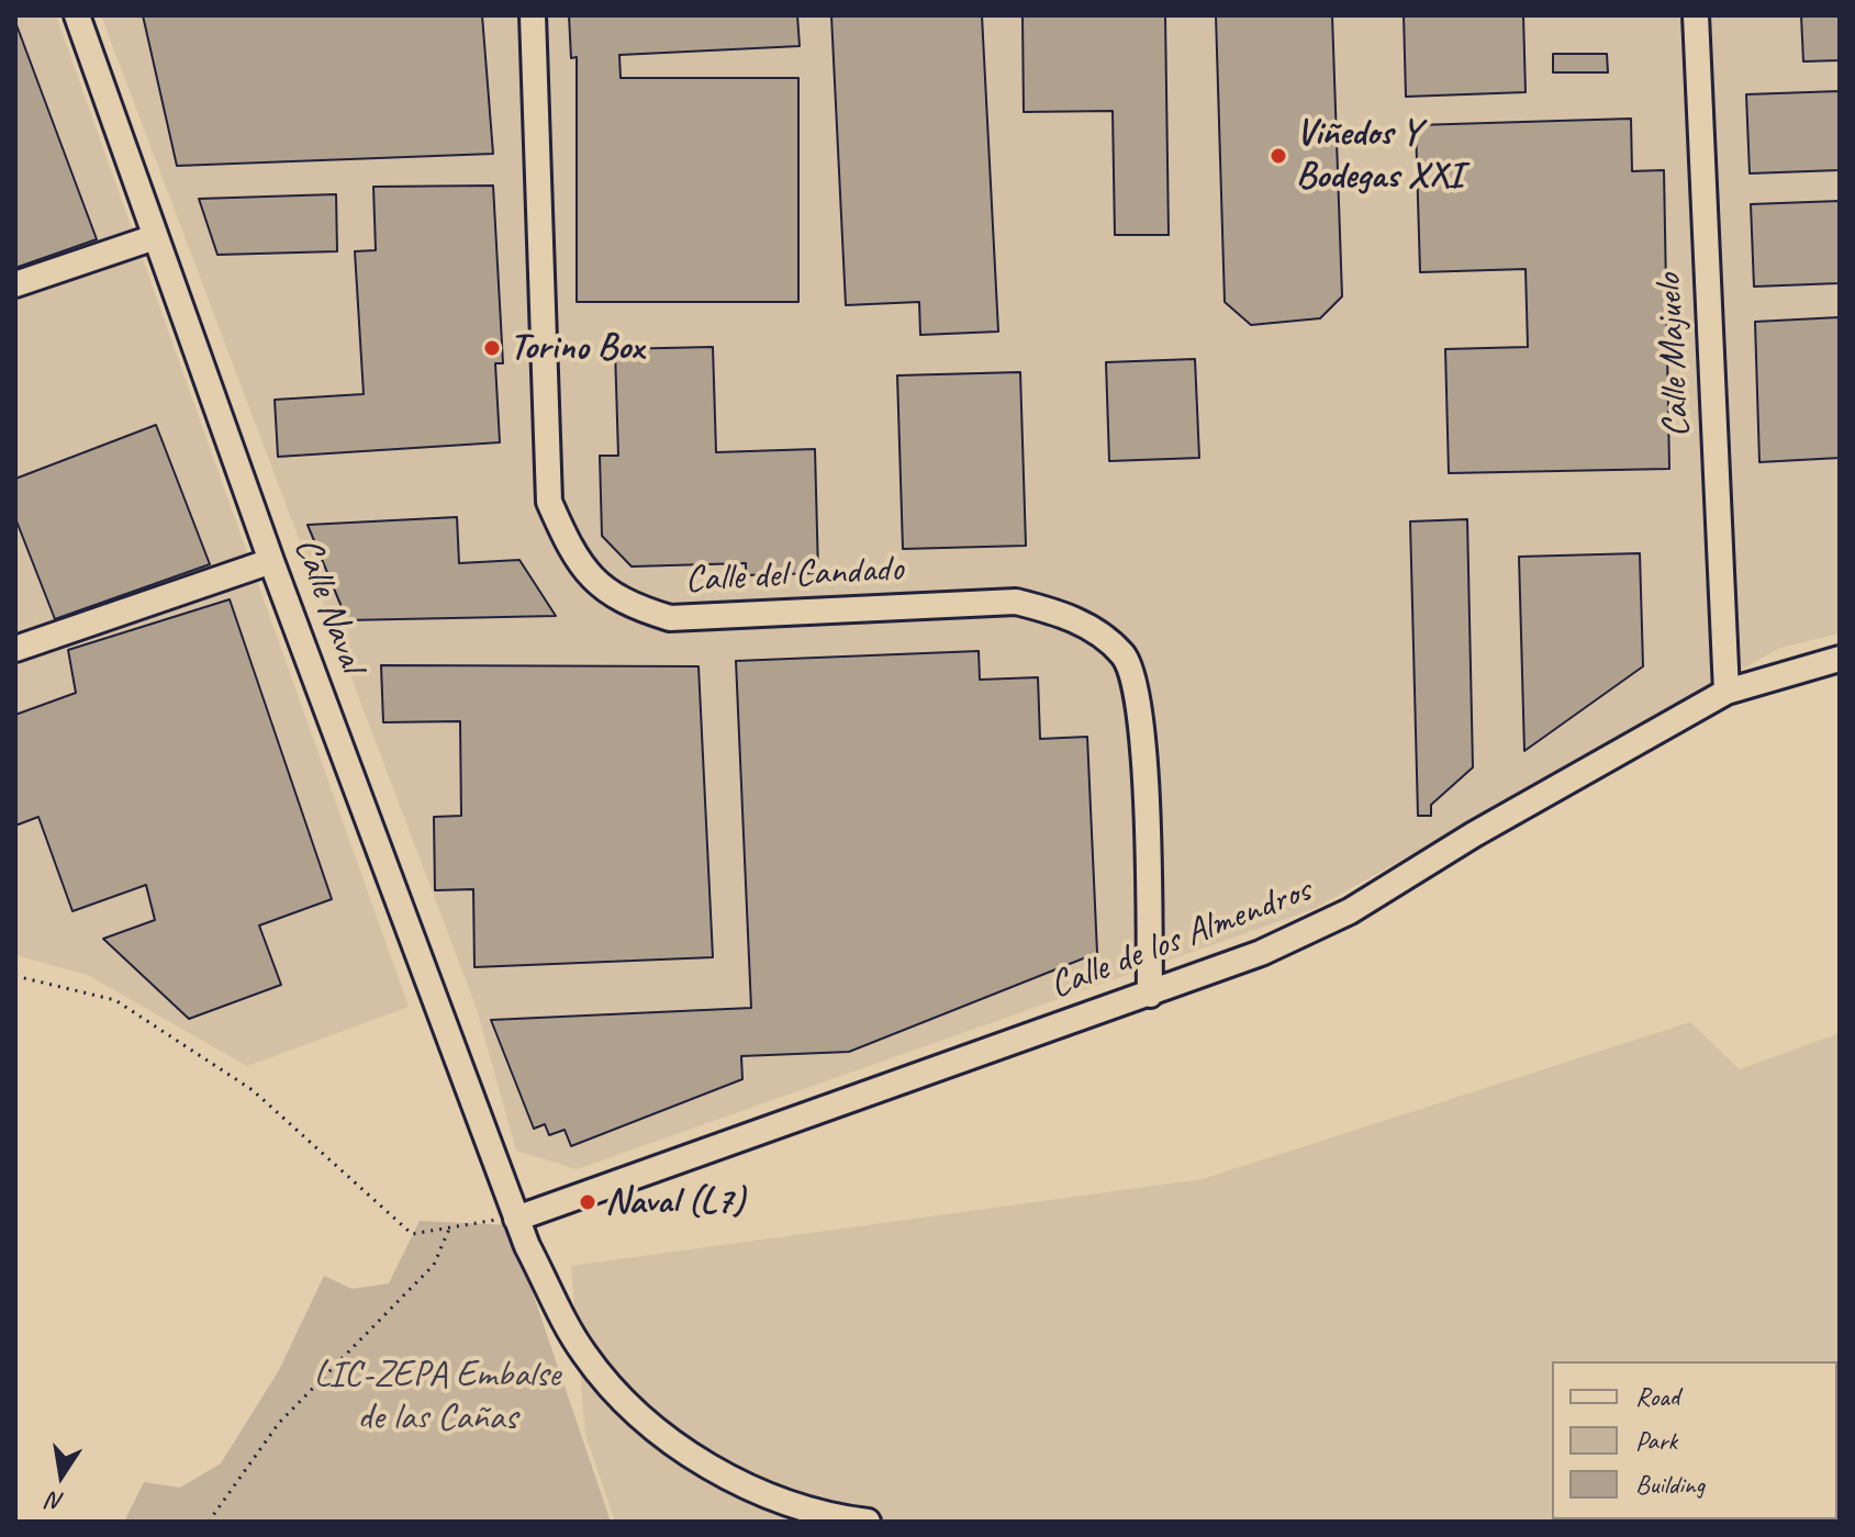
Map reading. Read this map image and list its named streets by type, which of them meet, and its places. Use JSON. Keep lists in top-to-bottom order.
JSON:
{
  "streets": {
    "street": [
      "Calle Majuelo",
      "Calle del Candado",
      "Calle Naval",
      "Calle de los Almendros"
    ]
  },
  "crossings": [
    ["Calle Majuelo", "Calle de los Almendros"],
    ["Calle del Candado", "Calle de los Almendros"],
    ["Calle Naval", "Calle de los Almendros"]
  ],
  "parks": ["LIC-ZEPA Embalse de las Cañas"],
  "places": ["Viñedos Y Bodegas XXI", "Torino Box", "Naval (L7)"],
  "legend": ["Road", "Park", "Building"],
  "north": "bottom"
}
